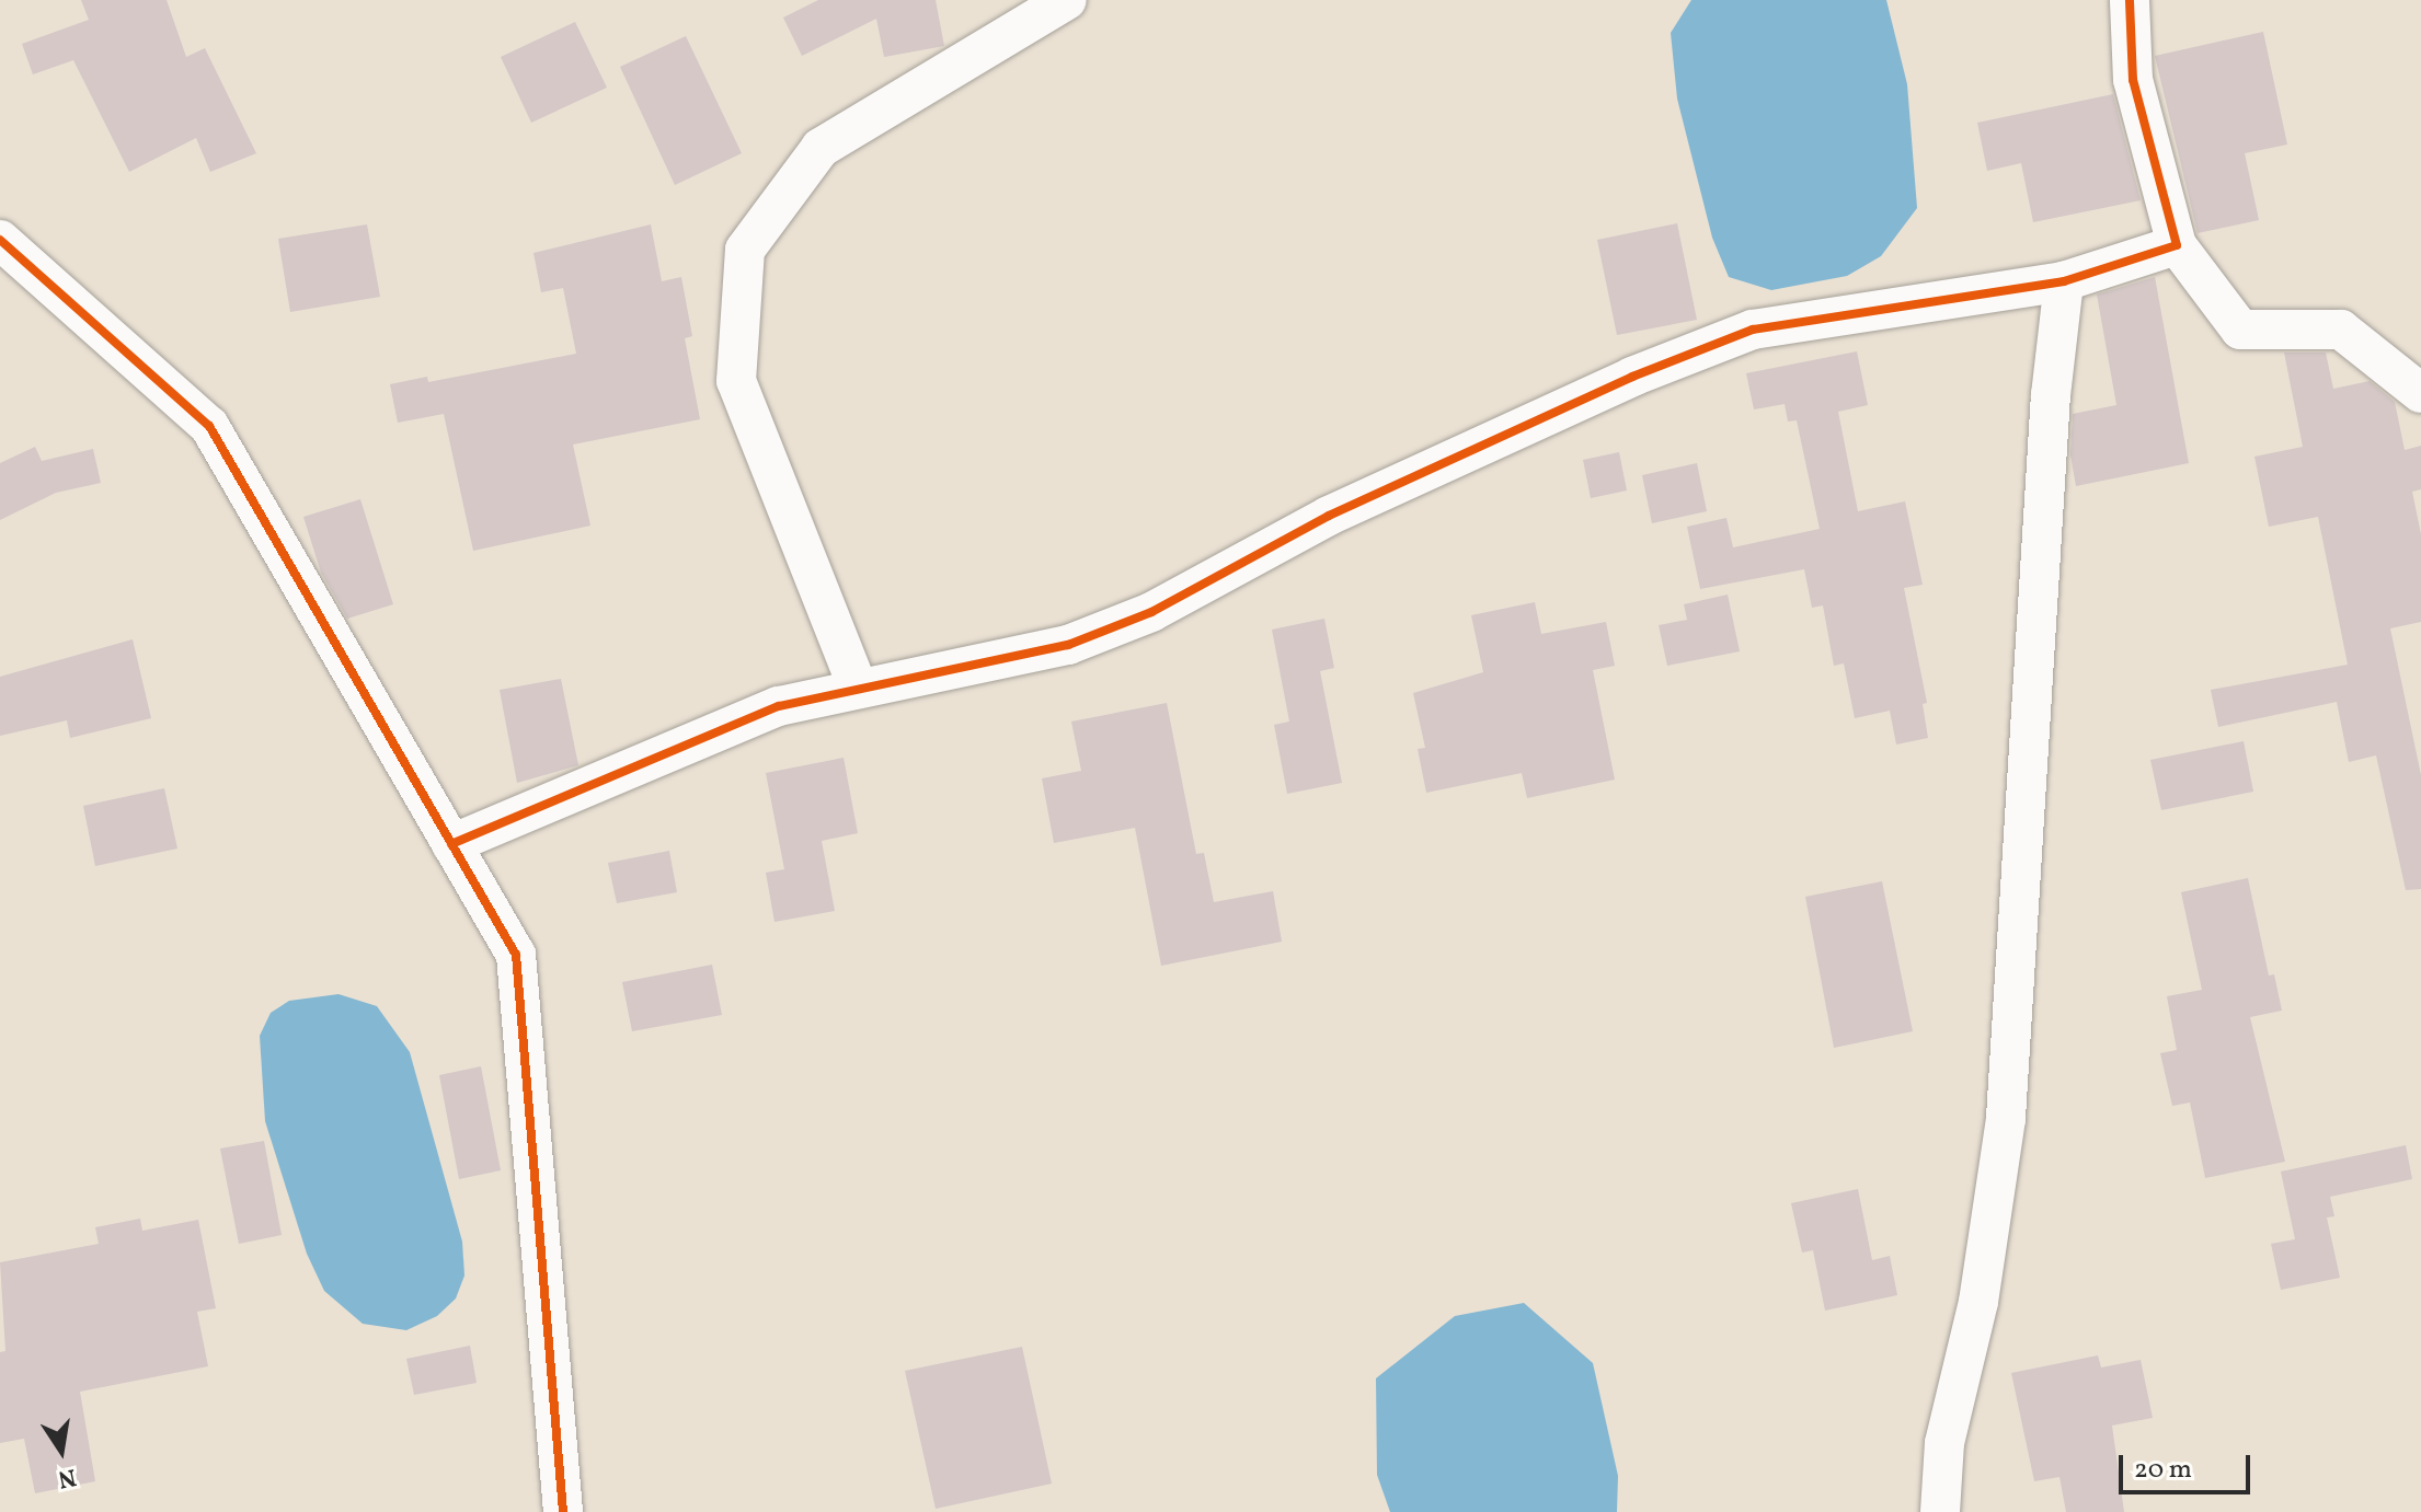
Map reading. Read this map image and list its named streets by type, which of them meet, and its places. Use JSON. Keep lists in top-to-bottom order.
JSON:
{
  "scale_bar": "20 m",
  "north": "bottom"
}
